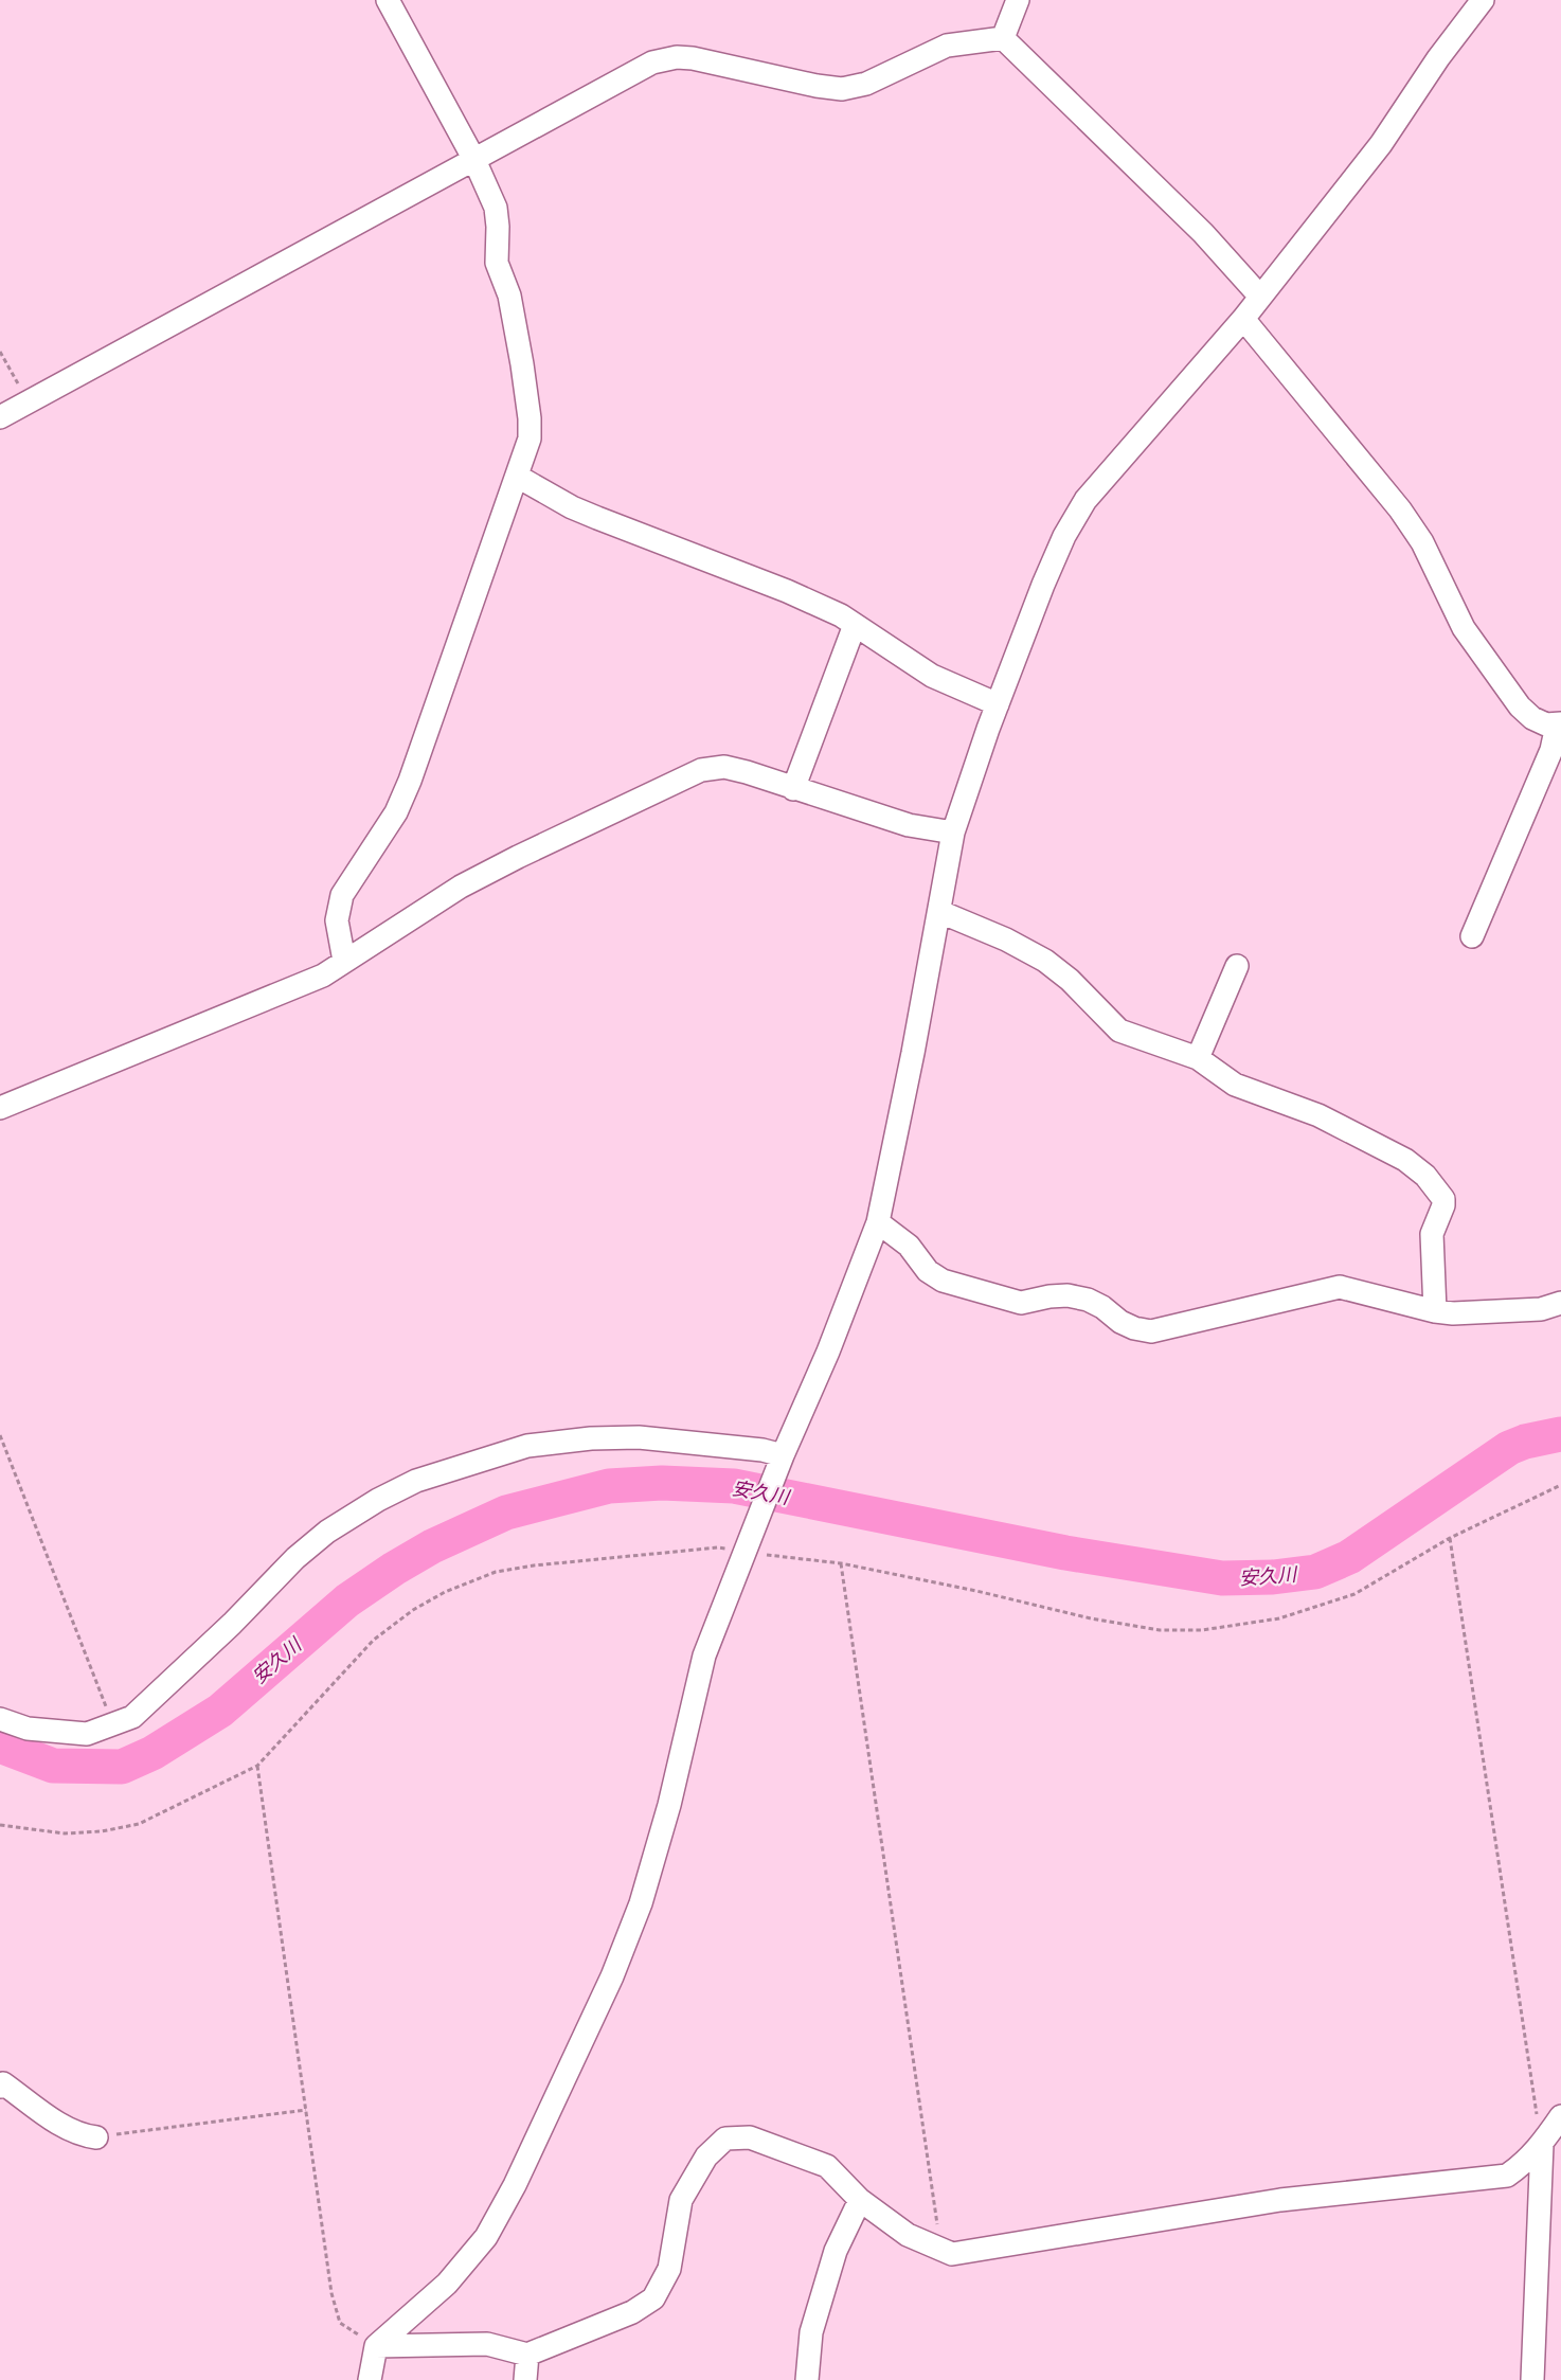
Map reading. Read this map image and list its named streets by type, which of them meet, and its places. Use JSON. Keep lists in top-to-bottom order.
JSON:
{
  "water": ["安久川"]
}
